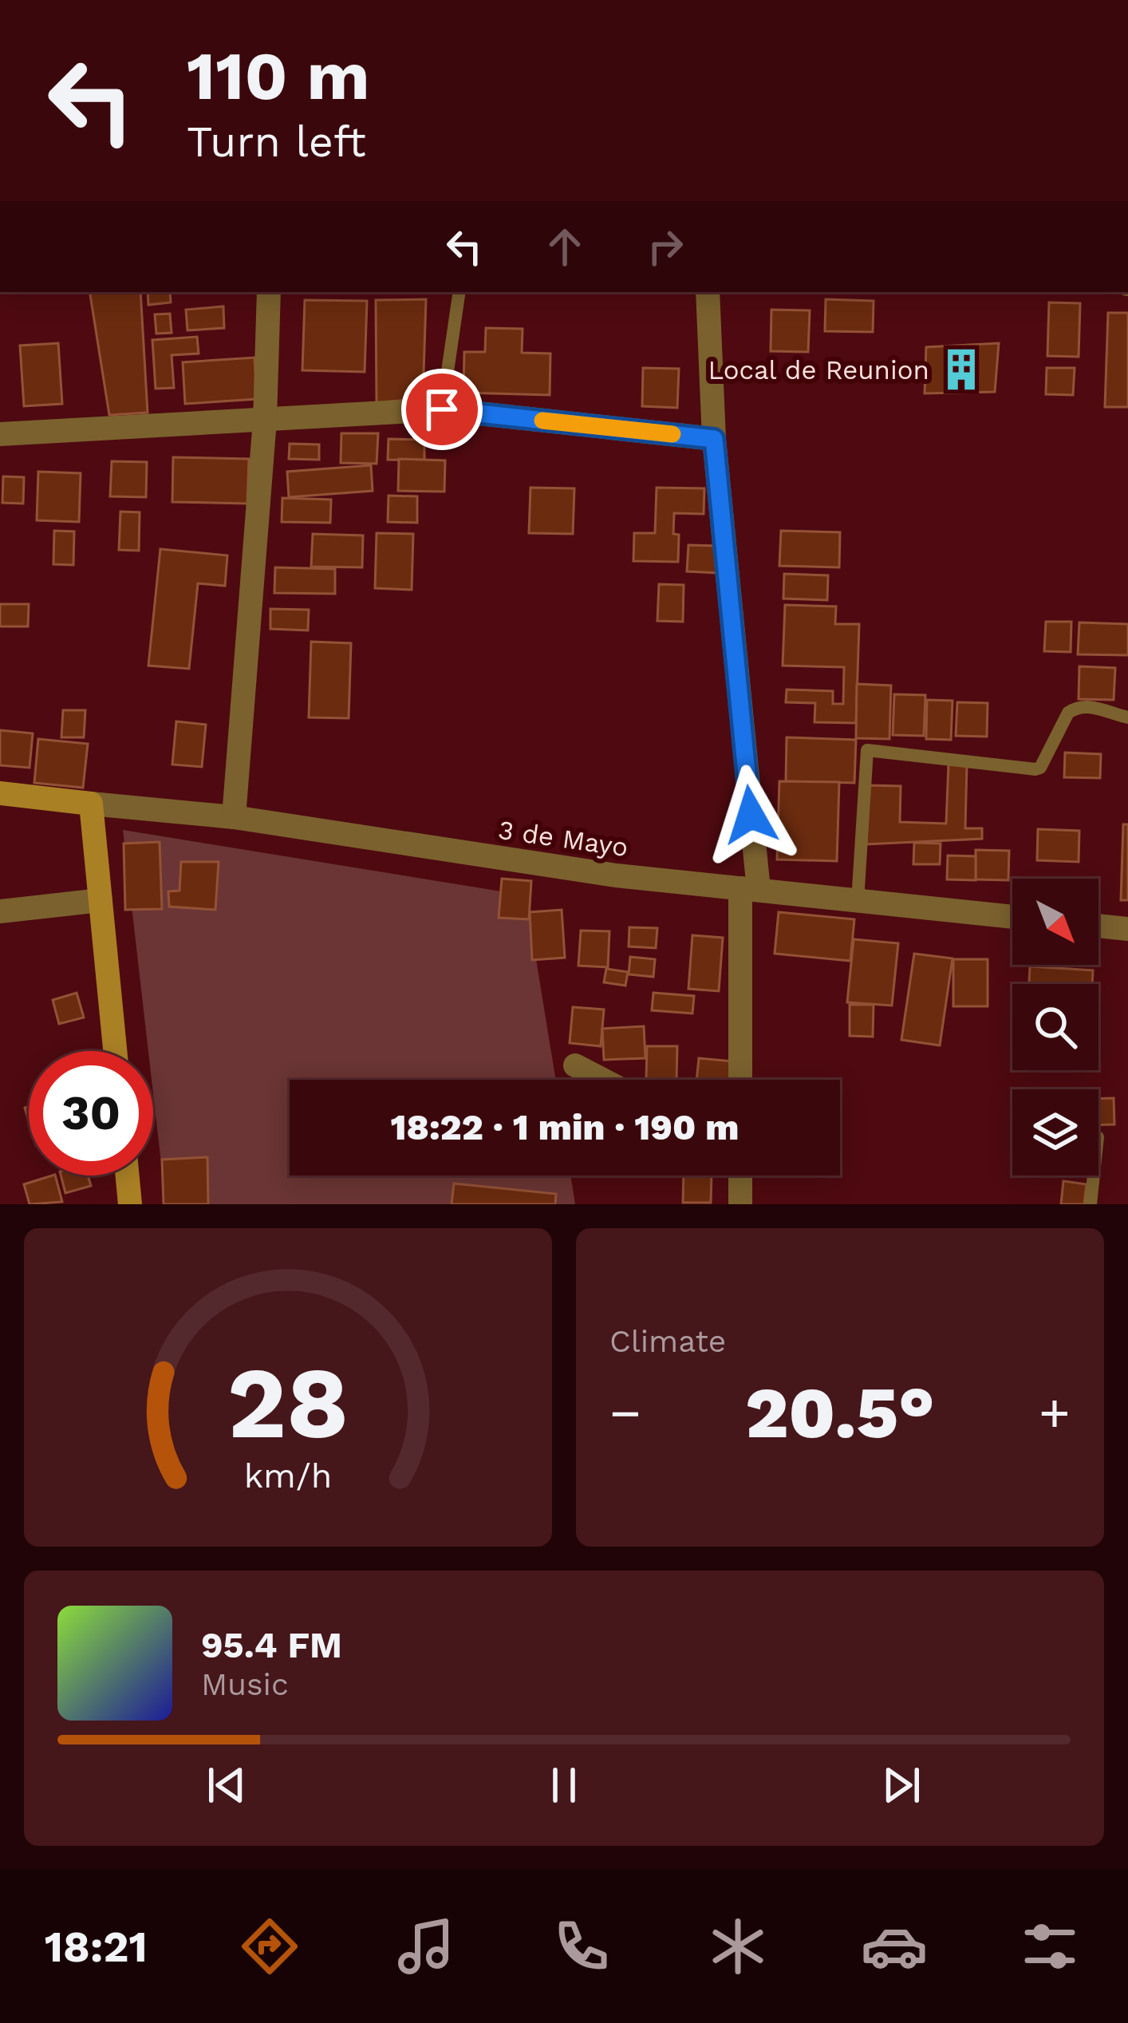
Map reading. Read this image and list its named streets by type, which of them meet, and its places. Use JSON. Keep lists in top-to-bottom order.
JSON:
{
  "streets": {
    "street": ["3 de Mayo"]
  },
  "places": {
    "building": ["Local de Reunion"]
  },
  "north": "bottom right",
  "page": {
    "turn": ["110 m", "Turn left"],
    "limit": "30",
    "trip": "18:22 · 1 min · 190 m",
    "tile": "Climate",
    "heat": ["−", "20.5°", "+"],
    "song": ["95.4 FM", "Music"],
    "tabs": "18:21",
    "gauge": ["28", "km/h"]
  }
}
